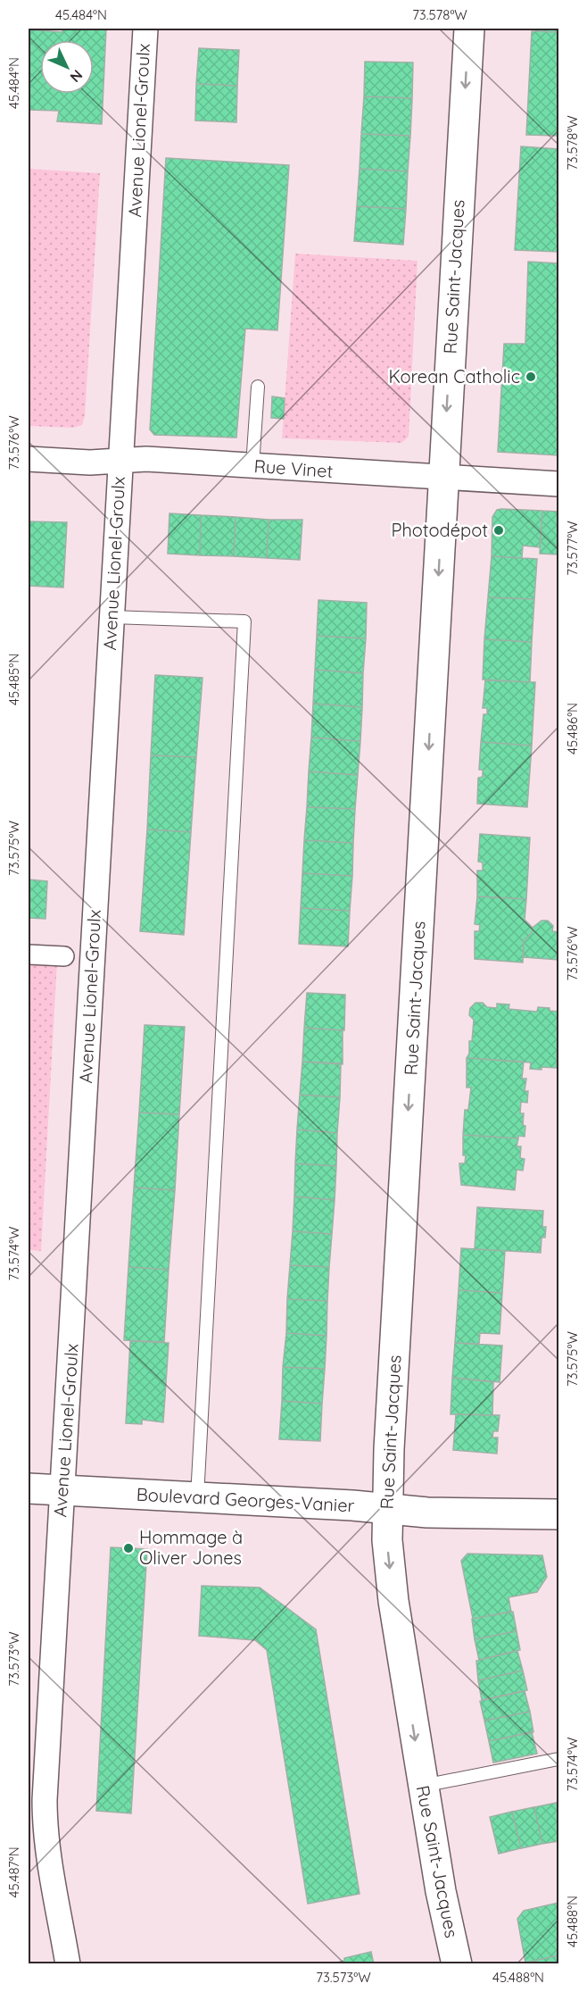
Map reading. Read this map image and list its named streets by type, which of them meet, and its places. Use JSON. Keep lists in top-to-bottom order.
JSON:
{
  "streets": {
    "main road": ["Rue Saint-Jacques", "Boulevard Georges-Vanier"],
    "street": ["Avenue Lionel-Groulx", "Rue Vinet"]
  },
  "crossings": [
    ["Avenue Lionel-Groulx", "Rue Vinet"],
    ["Avenue Lionel-Groulx", "Boulevard Georges-Vanier"],
    ["Rue Saint-Jacques", "Rue Vinet"],
    ["Rue Saint-Jacques", "Boulevard Georges-Vanier"]
  ],
  "one_way": ["Rue Saint-Jacques"],
  "places": ["Korean Catholic", "Photodépot", "Hommage à Oliver Jones"],
  "north": "bottom right",
  "coordinates": [
    "45.484°N",
    "73.578°W",
    "73.576°W",
    "73.577°W",
    "45.485°N",
    "45.486°N",
    "73.575°W",
    "73.574°W",
    "73.573°W",
    "45.487°N",
    "45.488°N"
  ]
}
